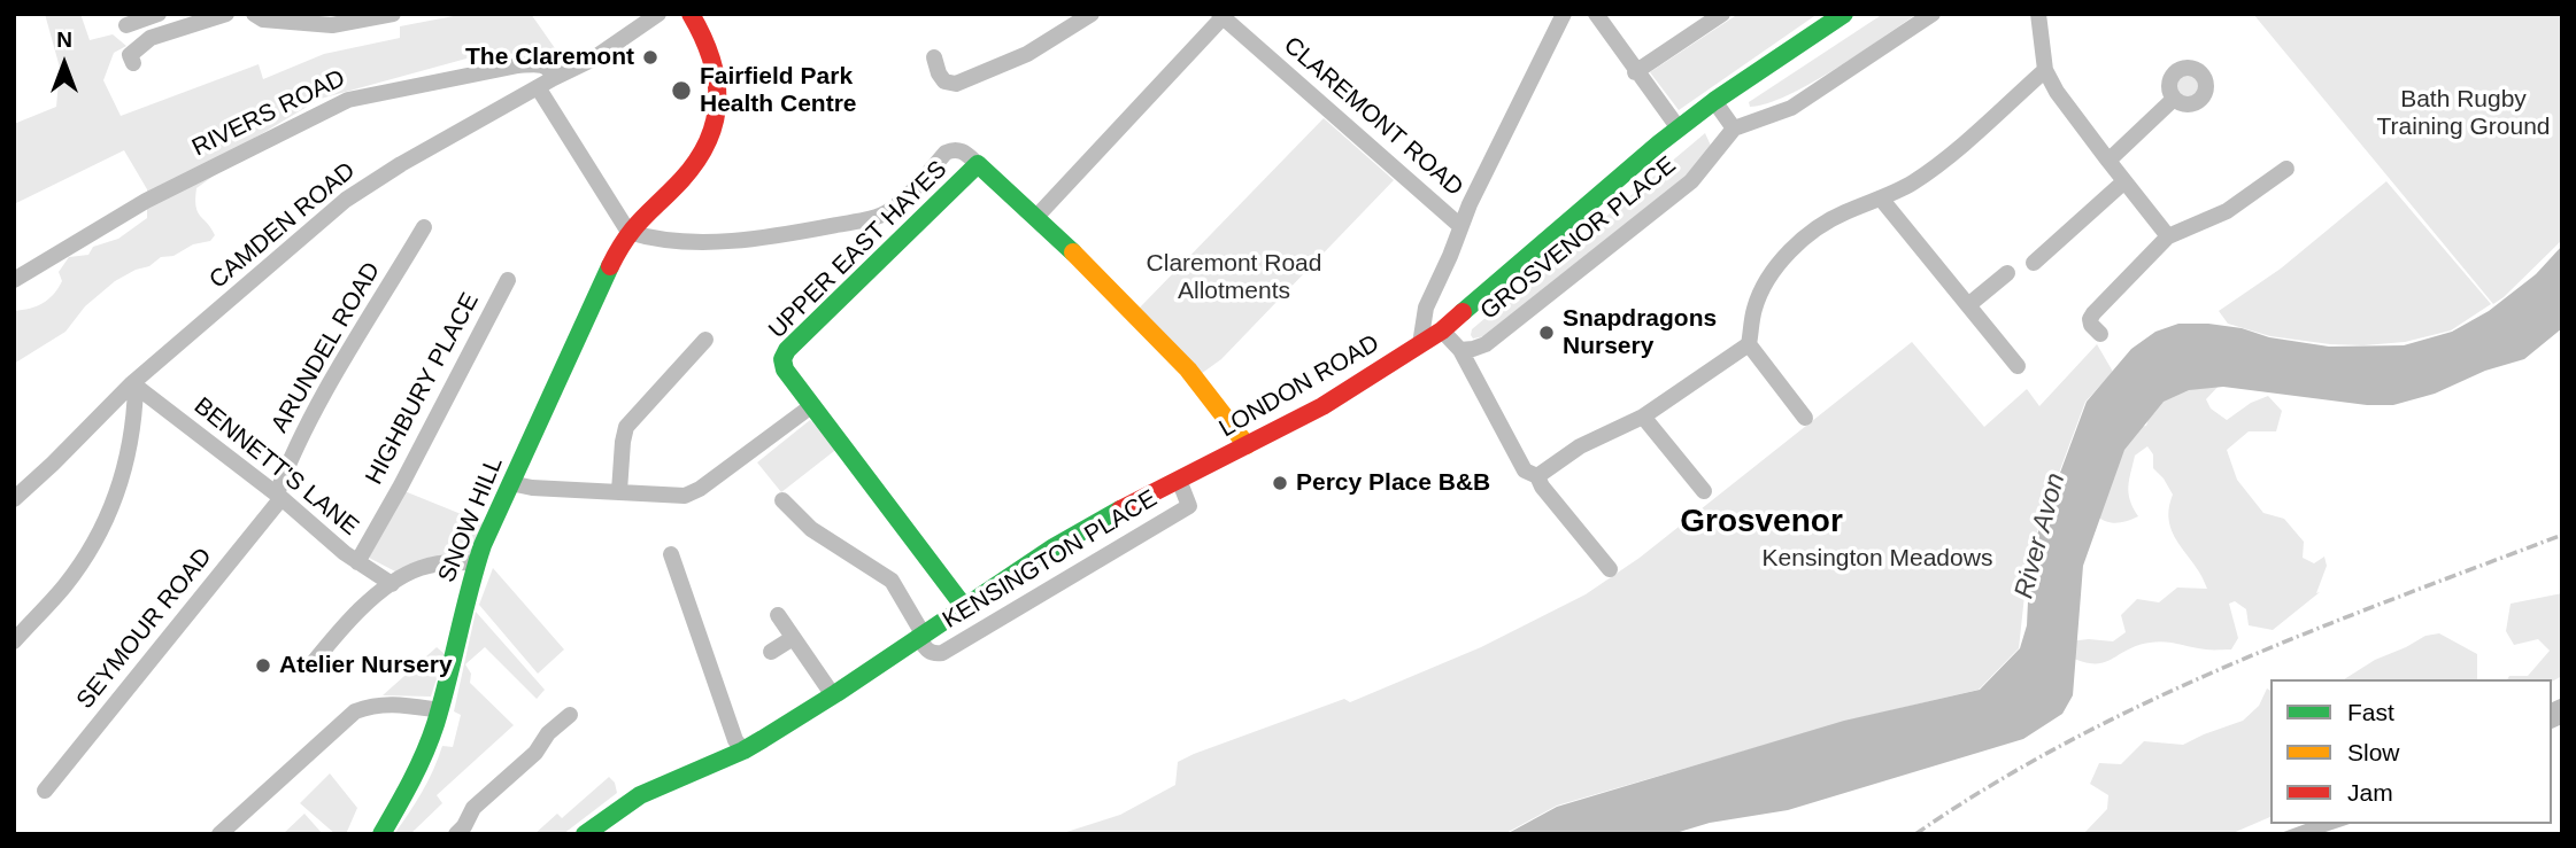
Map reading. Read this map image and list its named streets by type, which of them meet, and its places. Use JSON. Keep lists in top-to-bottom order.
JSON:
{
  "streets": {
    "main road": ["UPPER EAST HAYES", "LONDON ROAD", "SNOW HILL"],
    "street": [
      "RIVERS ROAD",
      "CLAREMONT ROAD",
      "CAMDEN ROAD",
      "GROSVENOR PLACE",
      "ARUNDEL ROAD",
      "HIGHBURY PLACE",
      "BENNETT'S LANE",
      "KENSINGTON PLACE",
      "SEYMOUR ROAD"
    ]
  },
  "crossings": [
    ["RIVERS ROAD", "CAMDEN ROAD"],
    ["CAMDEN ROAD", "BENNETT'S LANE"],
    ["UPPER EAST HAYES", "LONDON ROAD"],
    ["ARUNDEL ROAD", "BENNETT'S LANE"],
    ["ARUNDEL ROAD", "SEYMOUR ROAD"],
    ["LONDON ROAD", "KENSINGTON PLACE"],
    ["HIGHBURY PLACE", "BENNETT'S LANE"],
    ["BENNETT'S LANE", "SEYMOUR ROAD"]
  ],
  "districts": ["Grosvenor"],
  "water": ["River Avon"],
  "parks": ["Bath Rugby Training Ground", "Claremont Road Allotments", "Kensington Meadows"],
  "places": [
    "The Claremont",
    "Fairfield Park Health Centre",
    "Snapdragons Nursery",
    "Percy Place B&B",
    "Atelier Nursery"
  ],
  "legend": ["Fast", "Slow", "Jam"],
  "north": "top"
}
